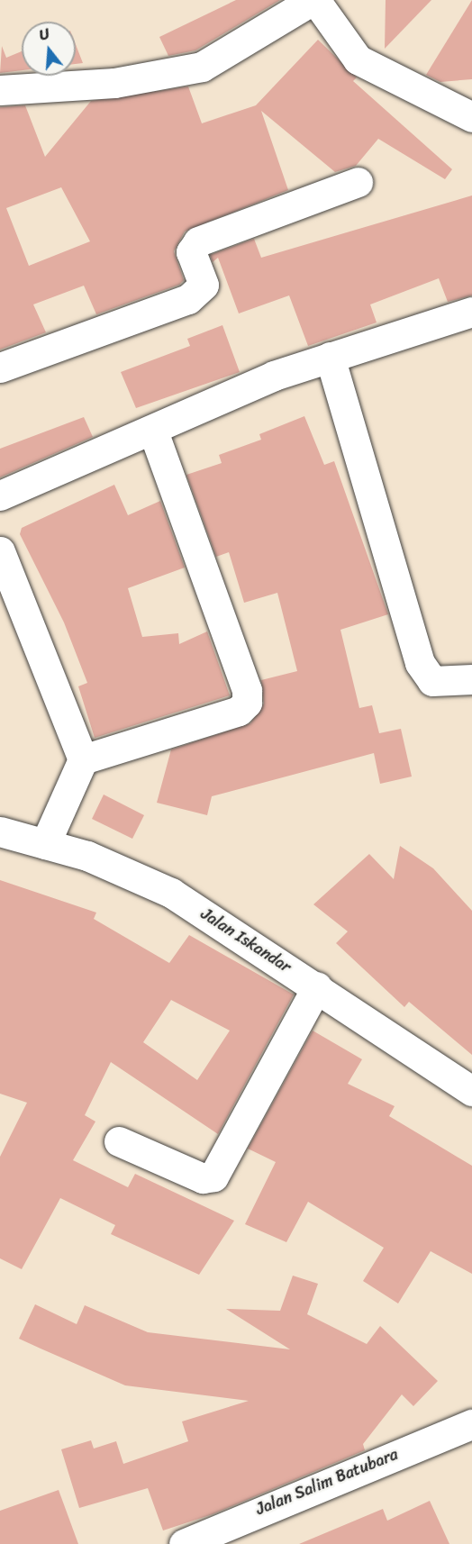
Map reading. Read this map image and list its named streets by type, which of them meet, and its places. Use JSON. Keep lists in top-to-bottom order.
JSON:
{
  "streets": {
    "street": ["Jalan Iskandar", "Jalan Salim Batubara"]
  },
  "north": "top"
}
